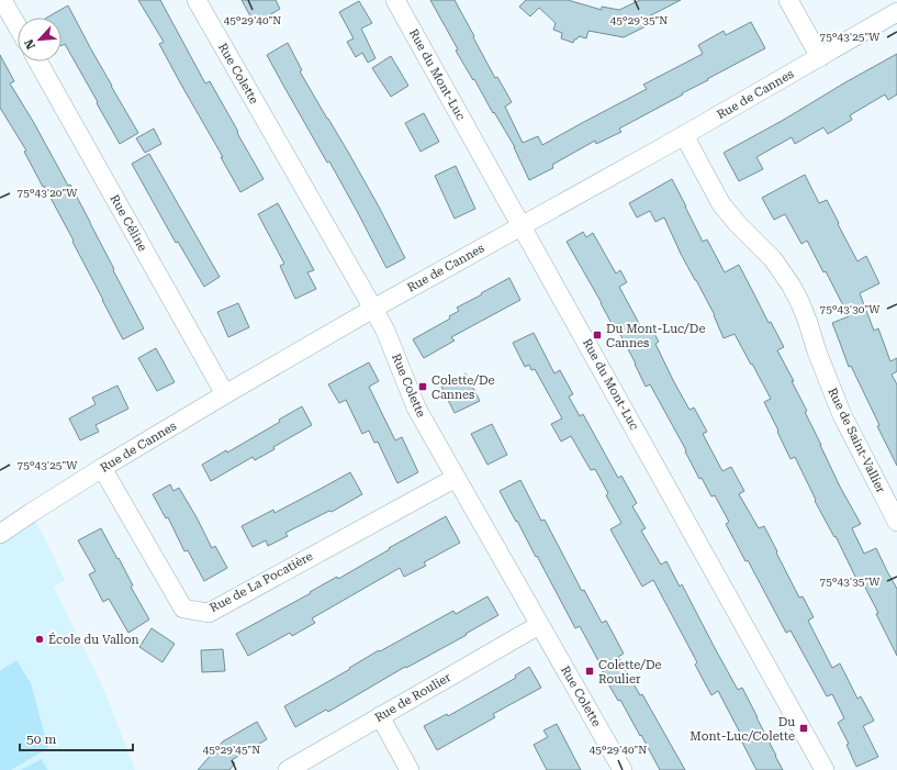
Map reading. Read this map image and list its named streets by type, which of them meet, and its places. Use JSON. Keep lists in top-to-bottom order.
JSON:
{
  "streets": {
    "street": [
      "Rue Colette",
      "Rue du Mont-Luc",
      "Rue de Cannes",
      "Rue Céline",
      "Rue de Saint-Vallier",
      "Rue de La Pocatière",
      "Rue de Roulier"
    ]
  },
  "crossings": [
    ["Rue Colette", "Rue de Cannes"],
    ["Rue Colette", "Rue de La Pocatière"],
    ["Rue Colette", "Rue de Roulier"],
    ["Rue du Mont-Luc", "Rue de Cannes"],
    ["Rue de Cannes", "Rue Céline"],
    ["Rue de Cannes", "Rue de Saint-Vallier"],
    ["Rue de Cannes", "Rue de La Pocatière"]
  ],
  "places": {
    "transit": [
      "Du Mont-Luc/De Cannes",
      "Colette/De Cannes",
      "Colette/De Roulier",
      "Du Mont-Luc/Colette"
    ],
    "other": ["École du Vallon"]
  },
  "scale_bar": "50 m",
  "north": "bottom left",
  "coordinates": [
    "45°29'40\"N",
    "45°29'35\"N",
    "75°43'25\"W",
    "75°43'20\"W",
    "75°43'30\"W",
    "75°43'35\"W",
    "45°29'45\"N"
  ]
}
